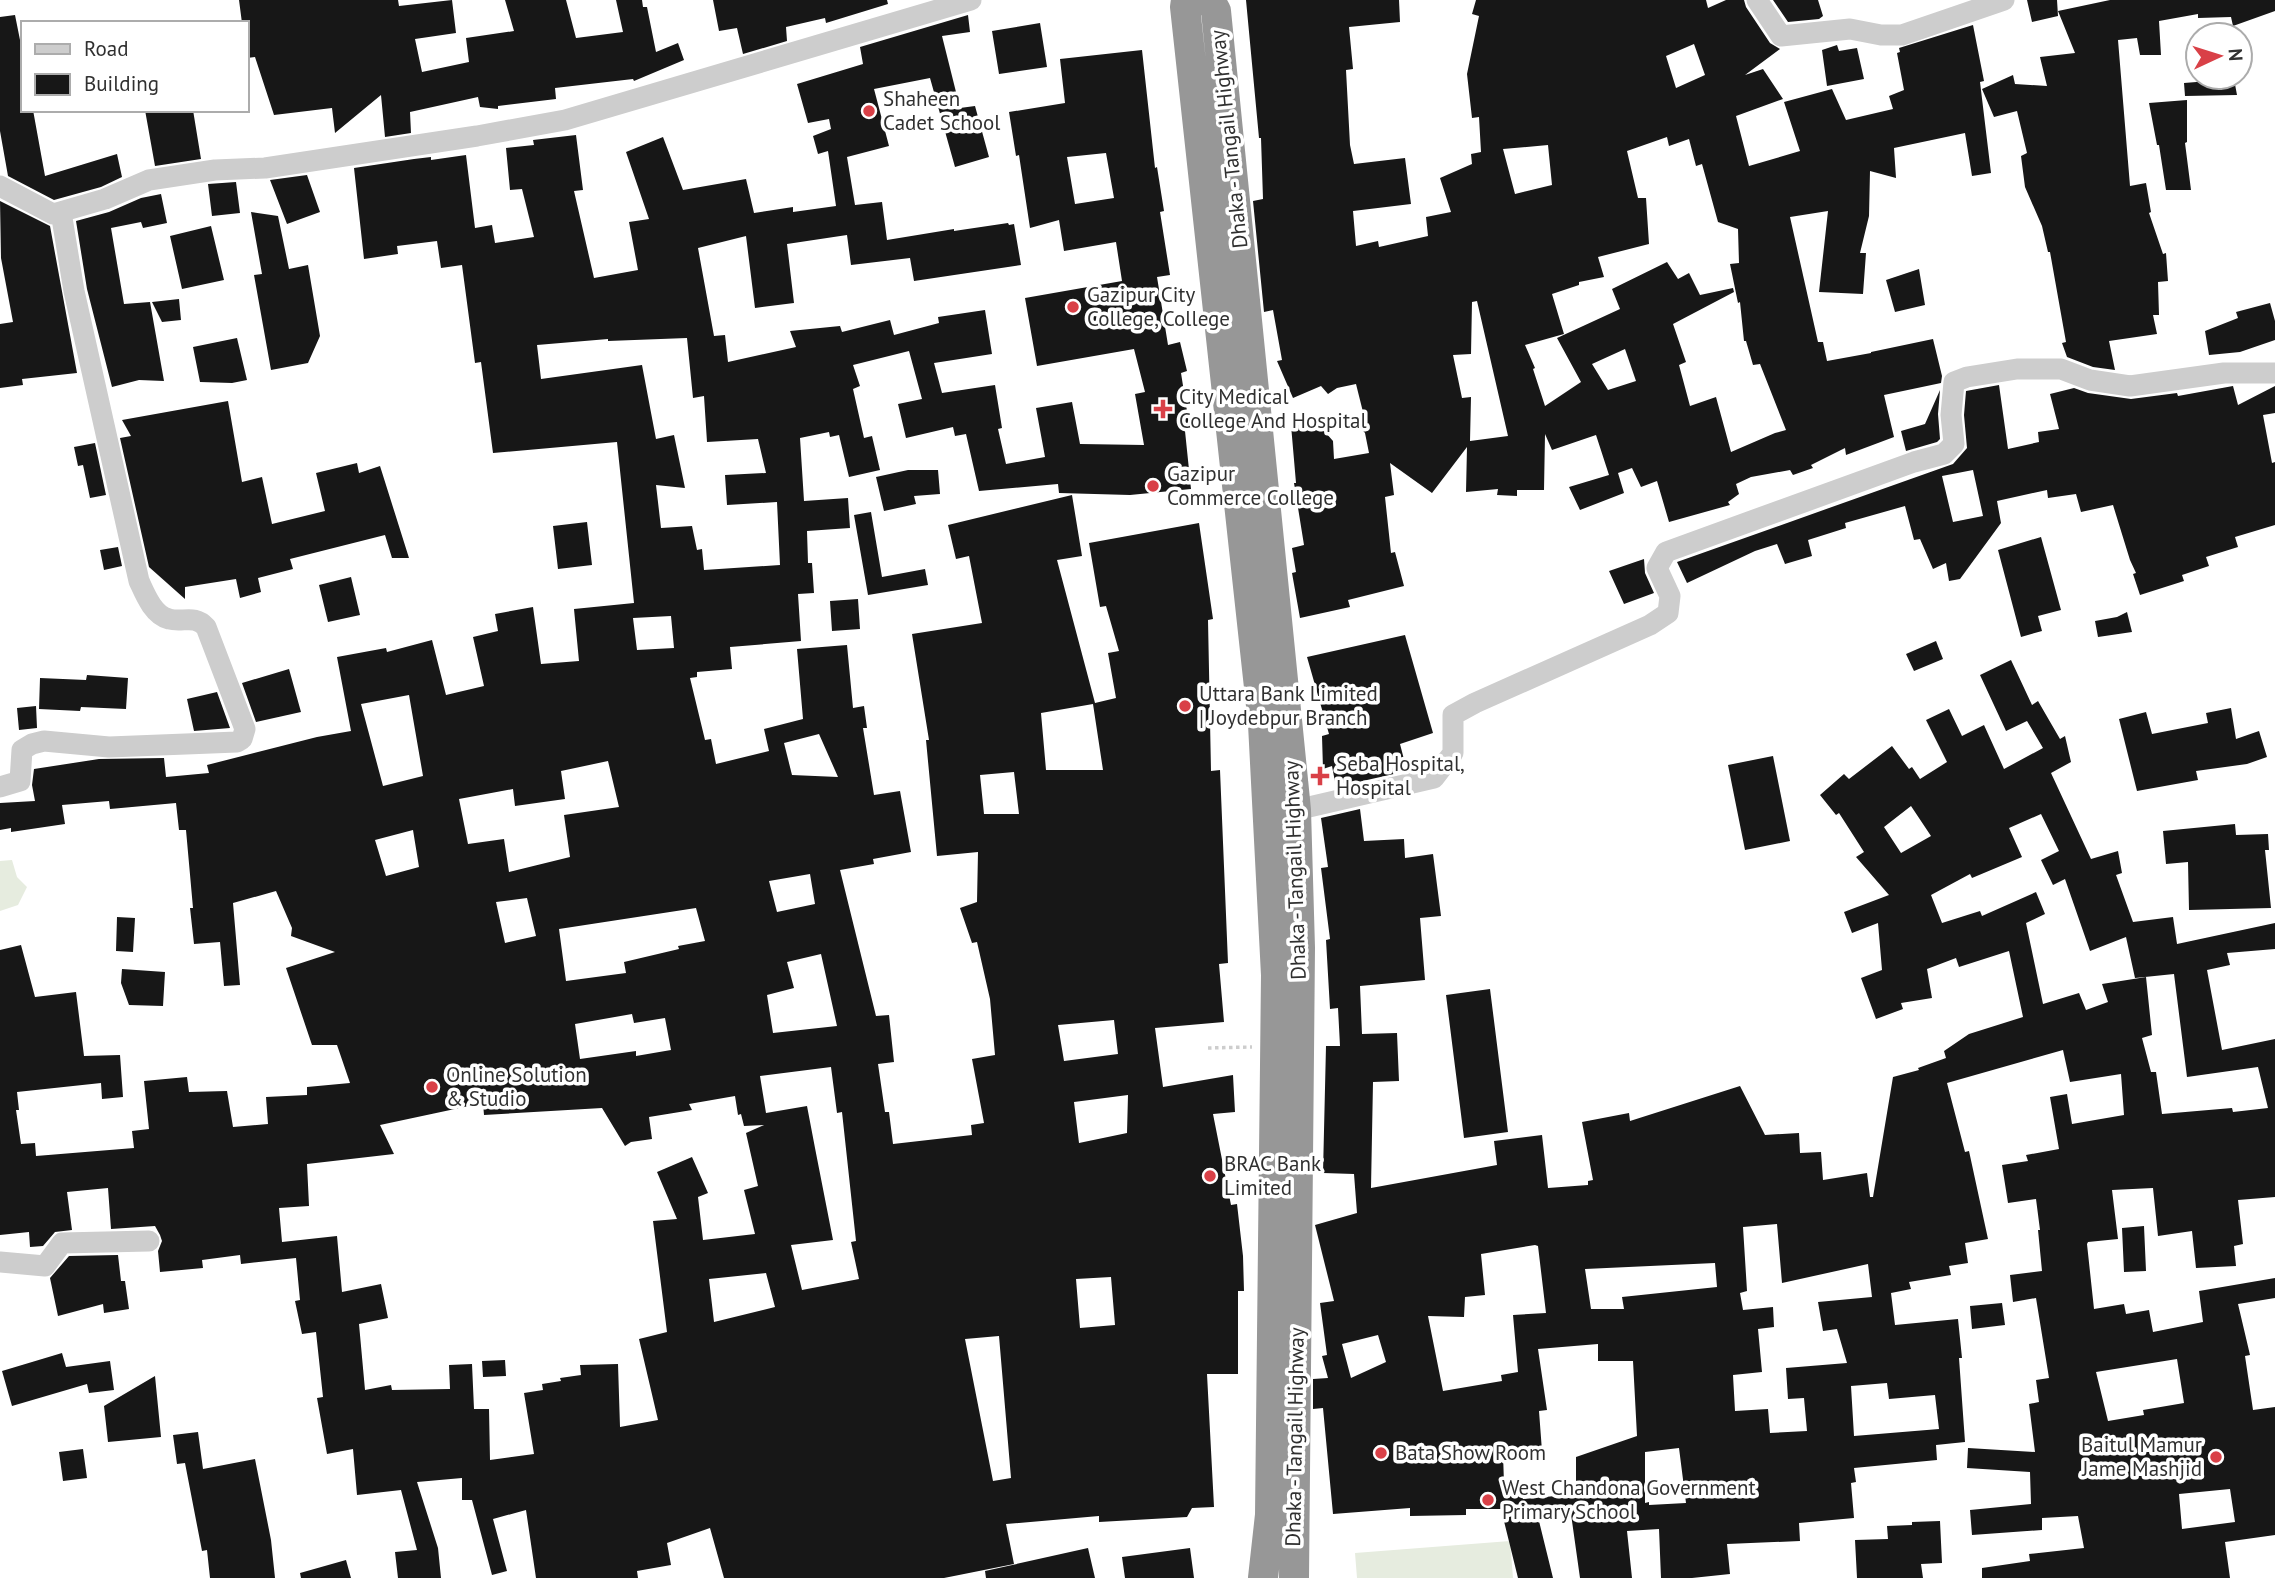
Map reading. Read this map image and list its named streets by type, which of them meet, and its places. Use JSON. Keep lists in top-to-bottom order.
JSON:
{
  "streets": {
    "highway": ["Dhaka - Tangail Highway"]
  },
  "places": {
    "other": [
      "Shaheen Cadet School",
      "Gazipur City College, College",
      "Gazipur Commerce College",
      "Uttara Bank Limited | Joydebpur Branch",
      "Online Solution & Studio",
      "BRAC Bank Limited",
      "Bata Show Room",
      "Baitul Mamur Jame Mashjid",
      "West Chandona Government Primary School"
    ],
    "health": ["City Medical College And Hospital", "Seba Hospital, Hospital"]
  },
  "legend": ["Road", "Building"],
  "north": "right"
}
